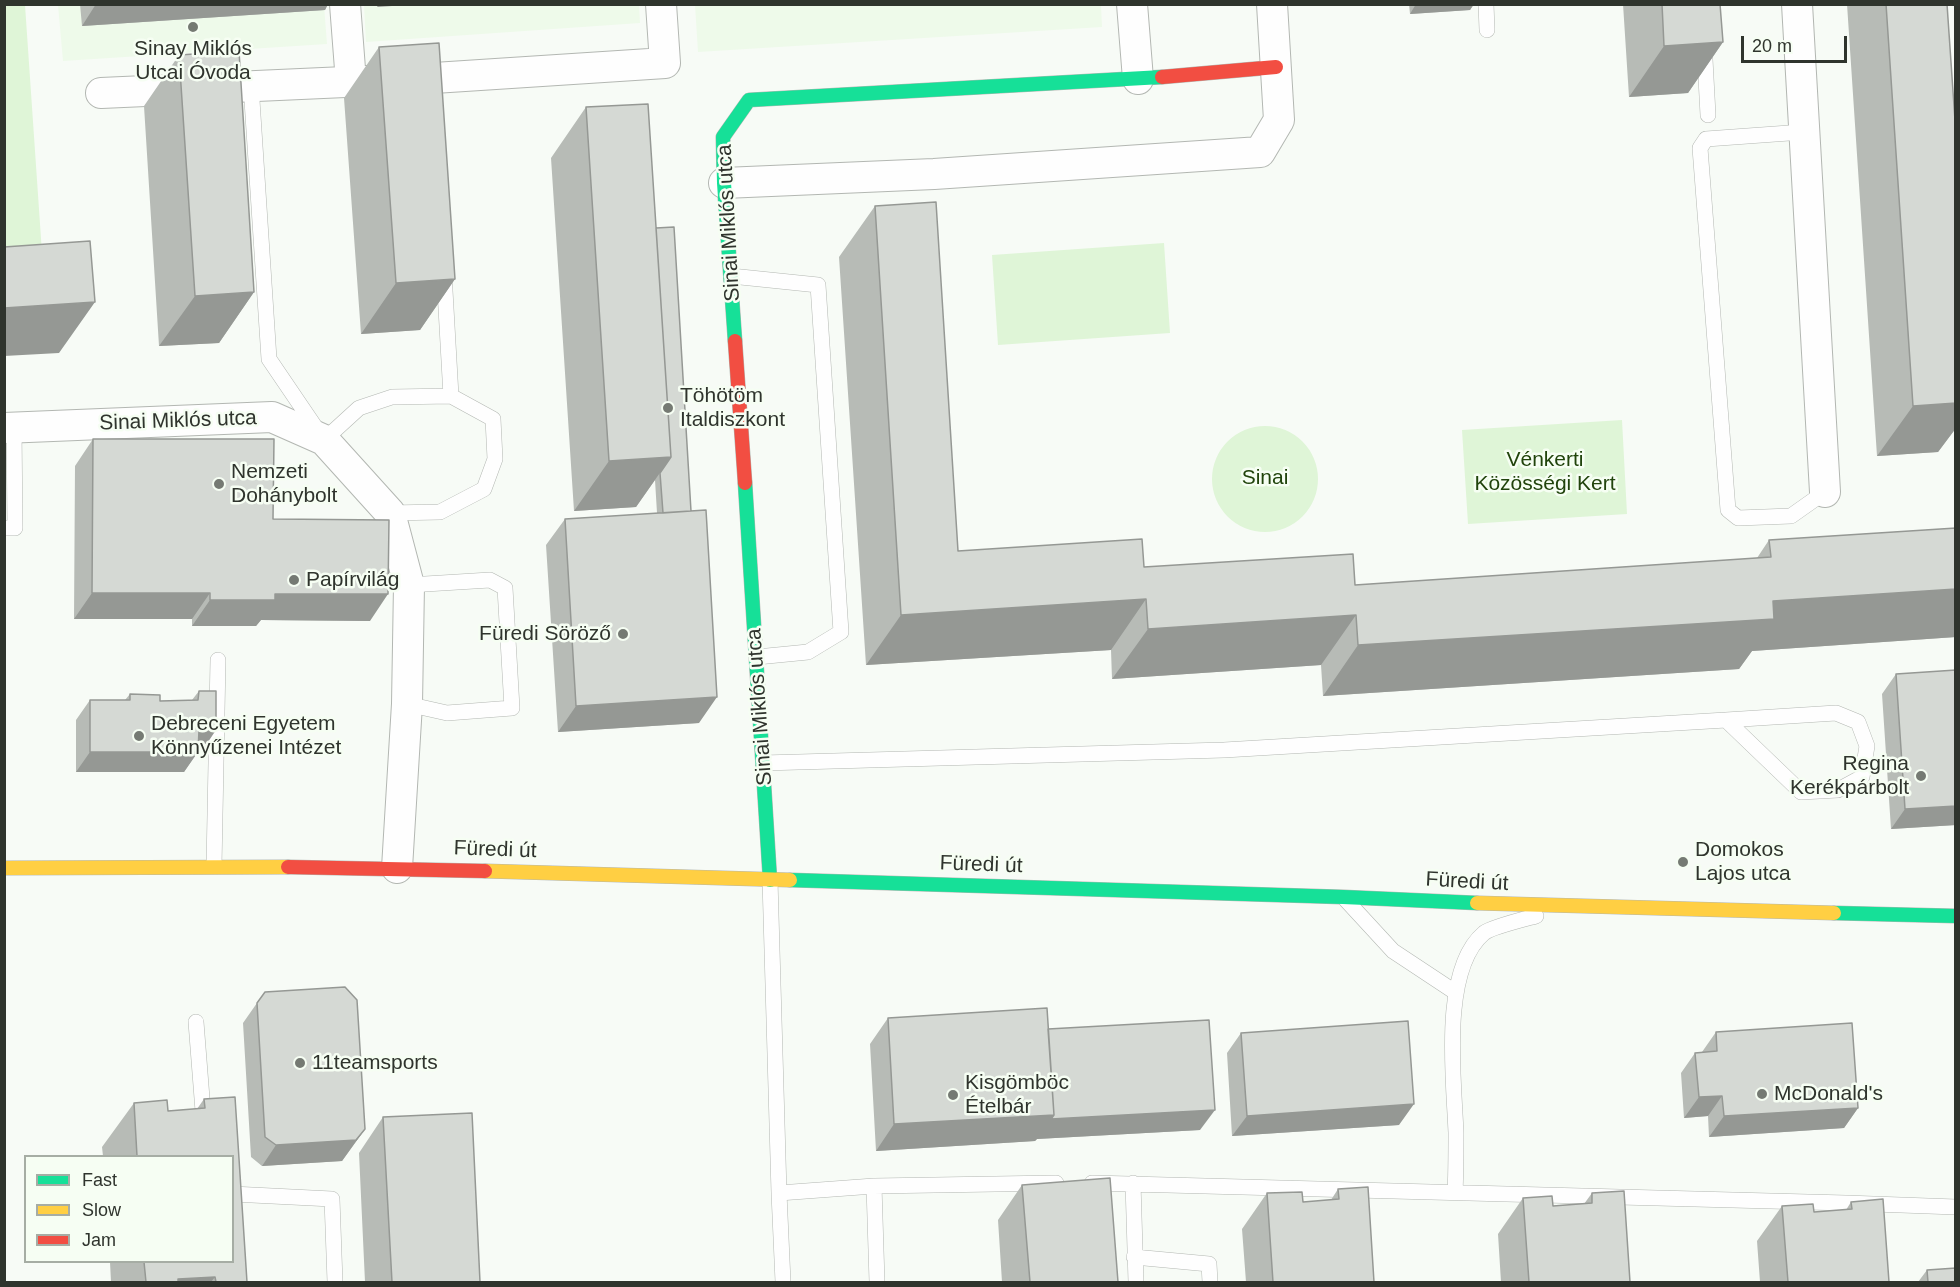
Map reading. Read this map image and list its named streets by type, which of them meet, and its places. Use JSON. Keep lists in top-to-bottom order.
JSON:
{
  "streets": {
    "main road": ["Sinai Miklós utca", "Füredi út"]
  },
  "crossings": [
    ["Sinai Miklós utca", "Füredi út"]
  ],
  "parks": ["Vénkerti Közösségi Kert", "Sinai"],
  "places": [
    "Sinay Miklós Utcai Óvoda",
    "Töhötöm Italdiszkont",
    "Nemzeti Dohánybolt",
    "Papírvilág",
    "Füredi Söröző",
    "Debreceni Egyetem Könnyűzenei Intézet",
    "Regina Kerékpárbolt",
    "Domokos Lajos utca",
    "11teamsports",
    "McDonald's",
    "Kisgömböc Ételbár"
  ],
  "legend": ["Fast", "Slow", "Jam"],
  "scale_bar": "20 m"
}
